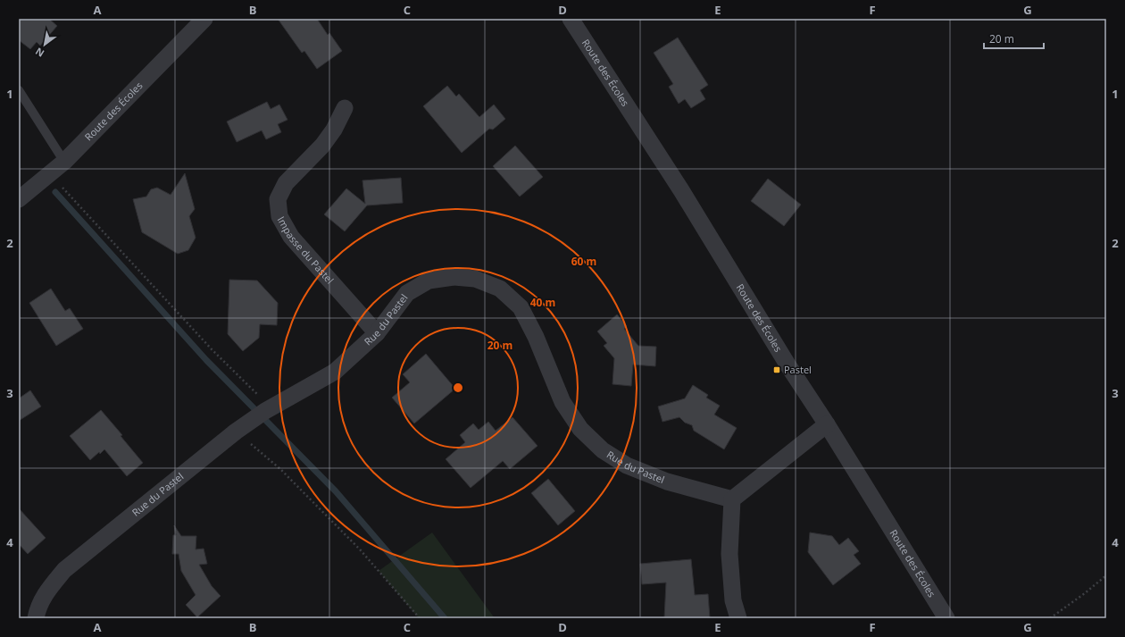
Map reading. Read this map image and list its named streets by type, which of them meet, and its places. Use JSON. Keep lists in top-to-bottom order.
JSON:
{
  "streets": {
    "street": ["Route des Écoles", "Impasse du Pastel", "Rue du Pastel"]
  },
  "crossings": [
    ["Impasse du Pastel", "Rue du Pastel"]
  ],
  "places": {
    "transit": ["Pastel"]
  },
  "scale_bar": "20 m",
  "north": "bottom left",
  "grid": {
    "columns": [
      "A",
      "B",
      "C",
      "D",
      "E",
      "F",
      "G"
    ],
    "rows": [
      "1",
      "2",
      "3",
      "4"
    ]
  },
  "rings": ["60 m", "40 m", "20 m"]
}
